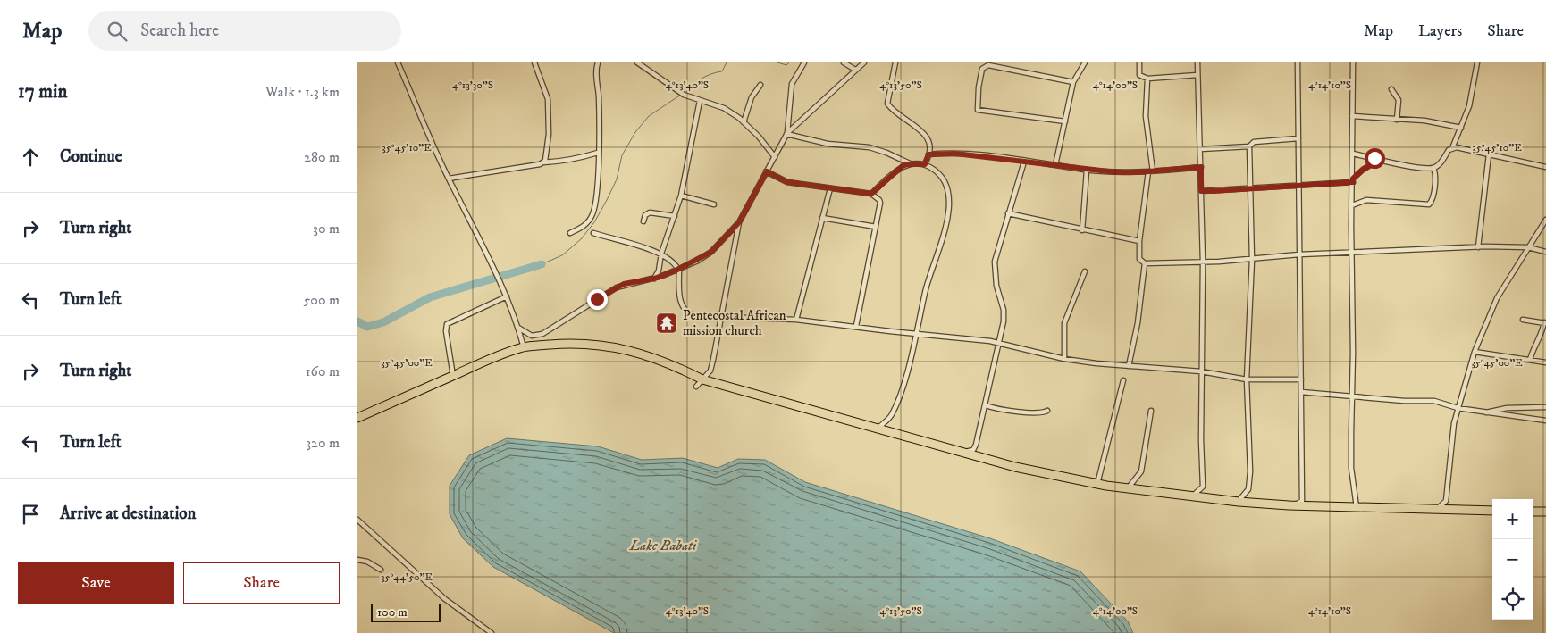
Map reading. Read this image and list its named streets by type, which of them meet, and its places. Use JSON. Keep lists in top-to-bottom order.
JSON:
{
  "water": ["Lake Babati"],
  "places": {
    "temple": ["Pentecostal African mission church"]
  },
  "scale_bar": "100 m",
  "page": {
    "header": "Map",
    "search": "Search here",
    "nav": ["Map", "Layers", "Share"],
    "heading": ["17 min", "Walk · 1.3 km"],
    "list": [
      ["Continue", "280 m"],
      ["Turn right", "30 m"],
      ["Turn left", "500 m"],
      ["Turn right", "160 m"],
      ["Turn left", "320 m"],
      "Arrive at destination"
    ],
    "map_buttons": ["+", "−"],
    "buttons": ["Save", "Share"],
    "scale": "100 m"
  },
  "coordinates": [
    "4°13'30\"S",
    "4°13'40\"S",
    "4°13'50\"S",
    "4°14'00\"S",
    "4°14'10\"S",
    "35°45'10\"E",
    "35°45'00\"E",
    "35°44'50\"E"
  ]
}
